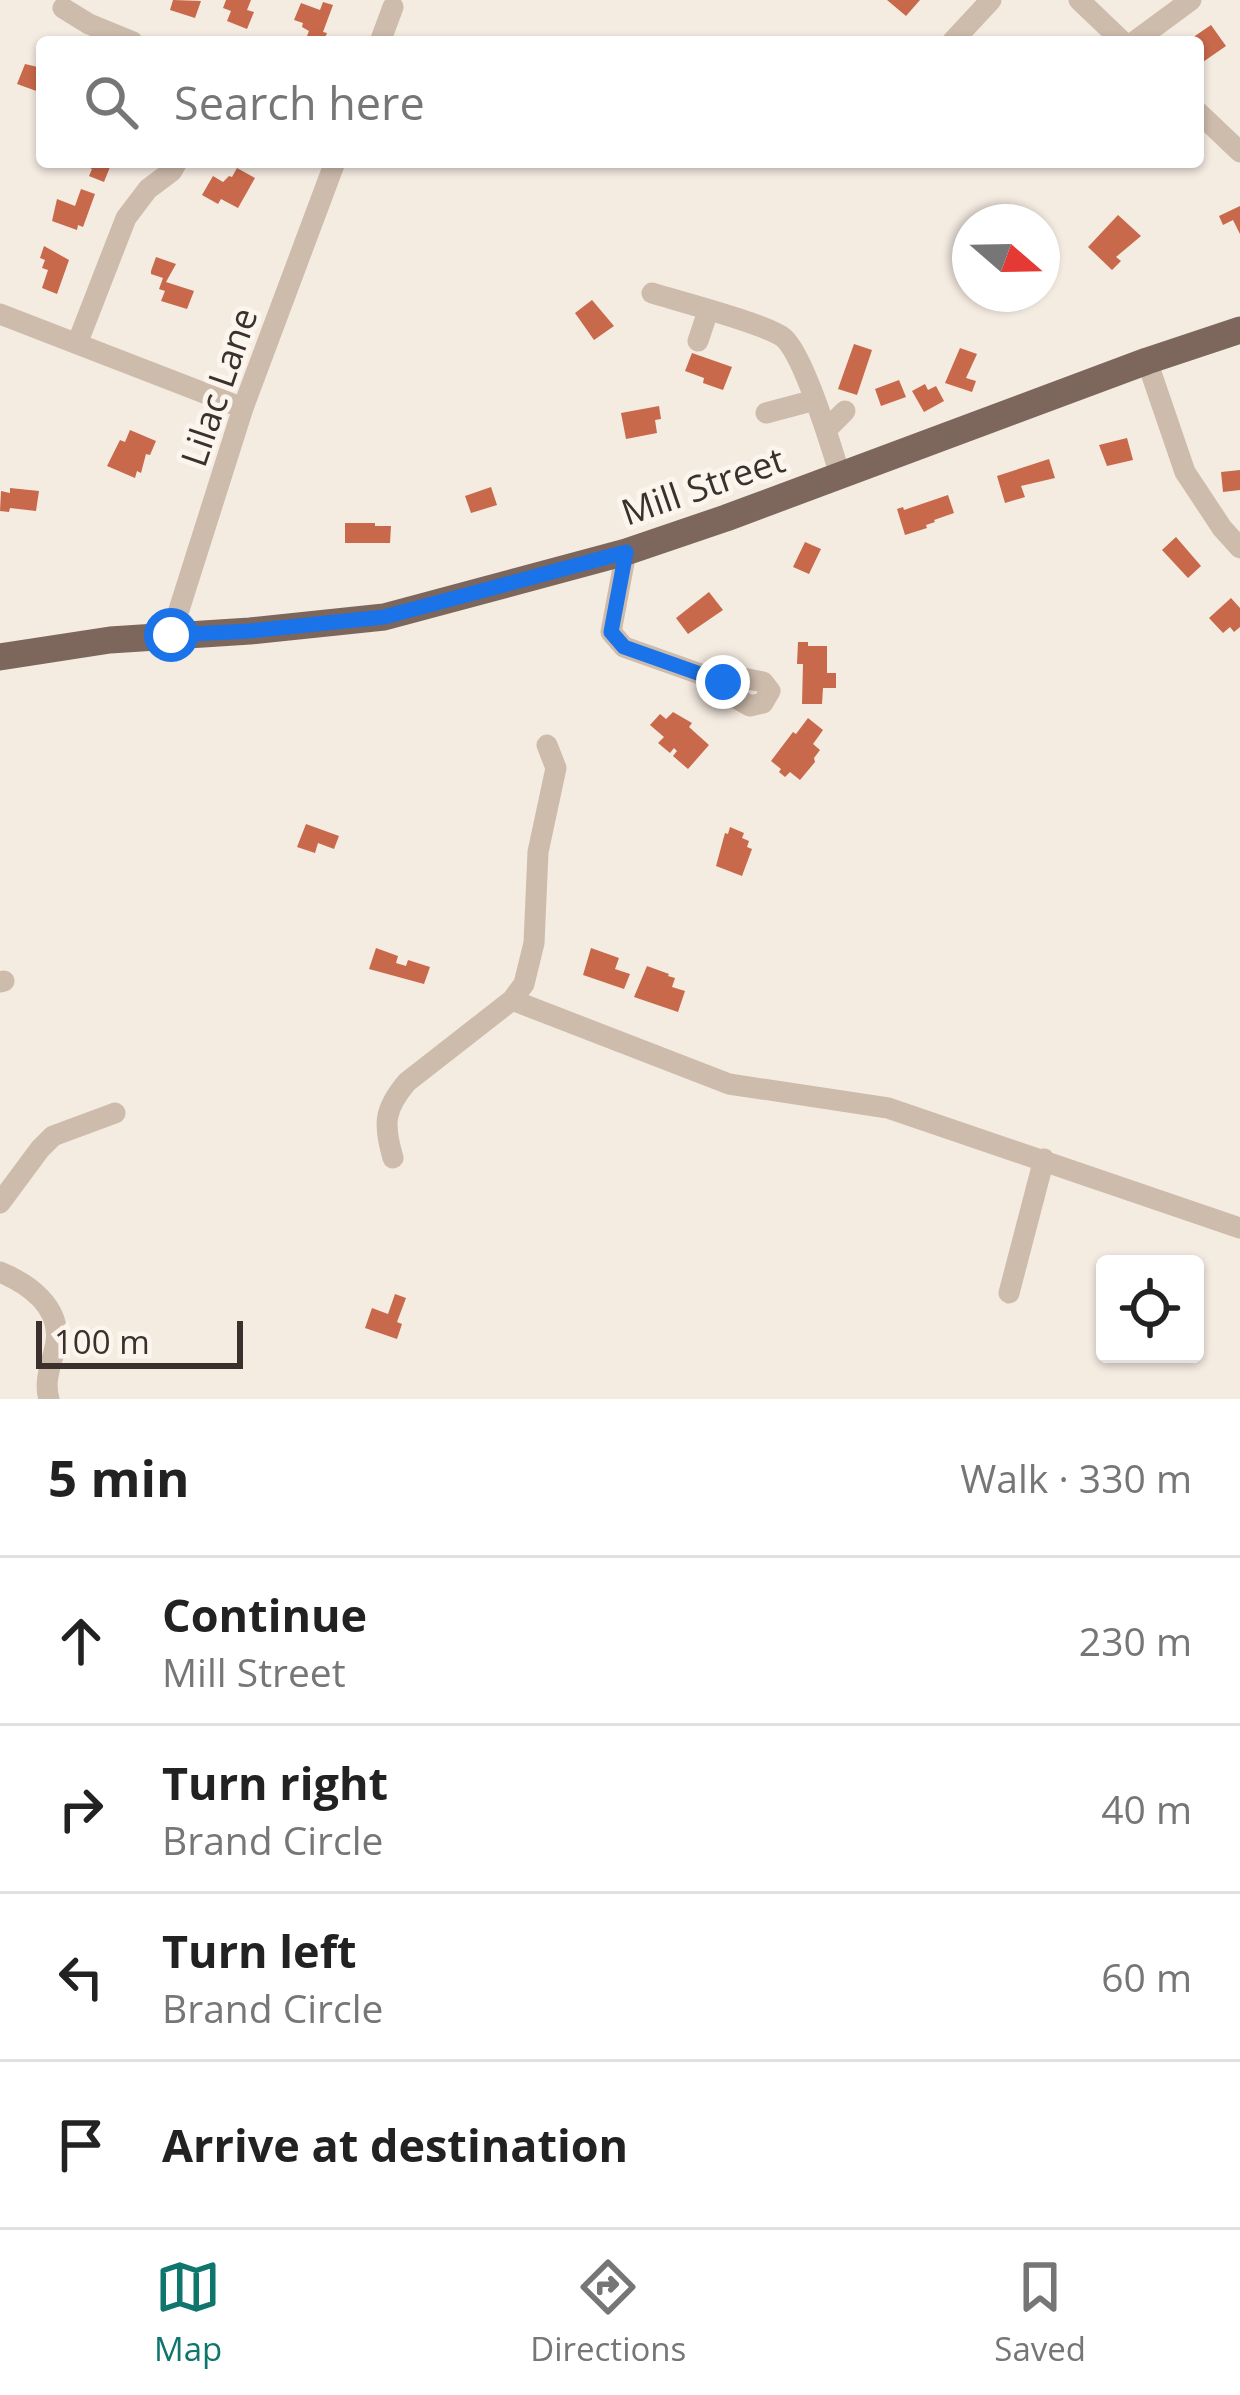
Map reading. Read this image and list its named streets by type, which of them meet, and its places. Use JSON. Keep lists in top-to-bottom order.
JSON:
{
  "streets": {
    "main road": ["Mill Street"],
    "street": ["Lilac Lane"]
  },
  "crossings": [
    ["Lilac Lane", "Mill Street"]
  ],
  "scale_bar": "100 m",
  "north": "right",
  "page": {
    "search": "Search here",
    "scale": "100 m",
    "heading": ["5 min", "Walk · 330 m"],
    "list": [
      ["Continue", "Mill Street", "230 m"],
      ["Turn right", "Brand Circle", "40 m"],
      ["Turn left", "Brand Circle", "60 m"],
      "Arrive at destination"
    ],
    "nav": ["Map", "Directions", "Saved"]
  }
}
